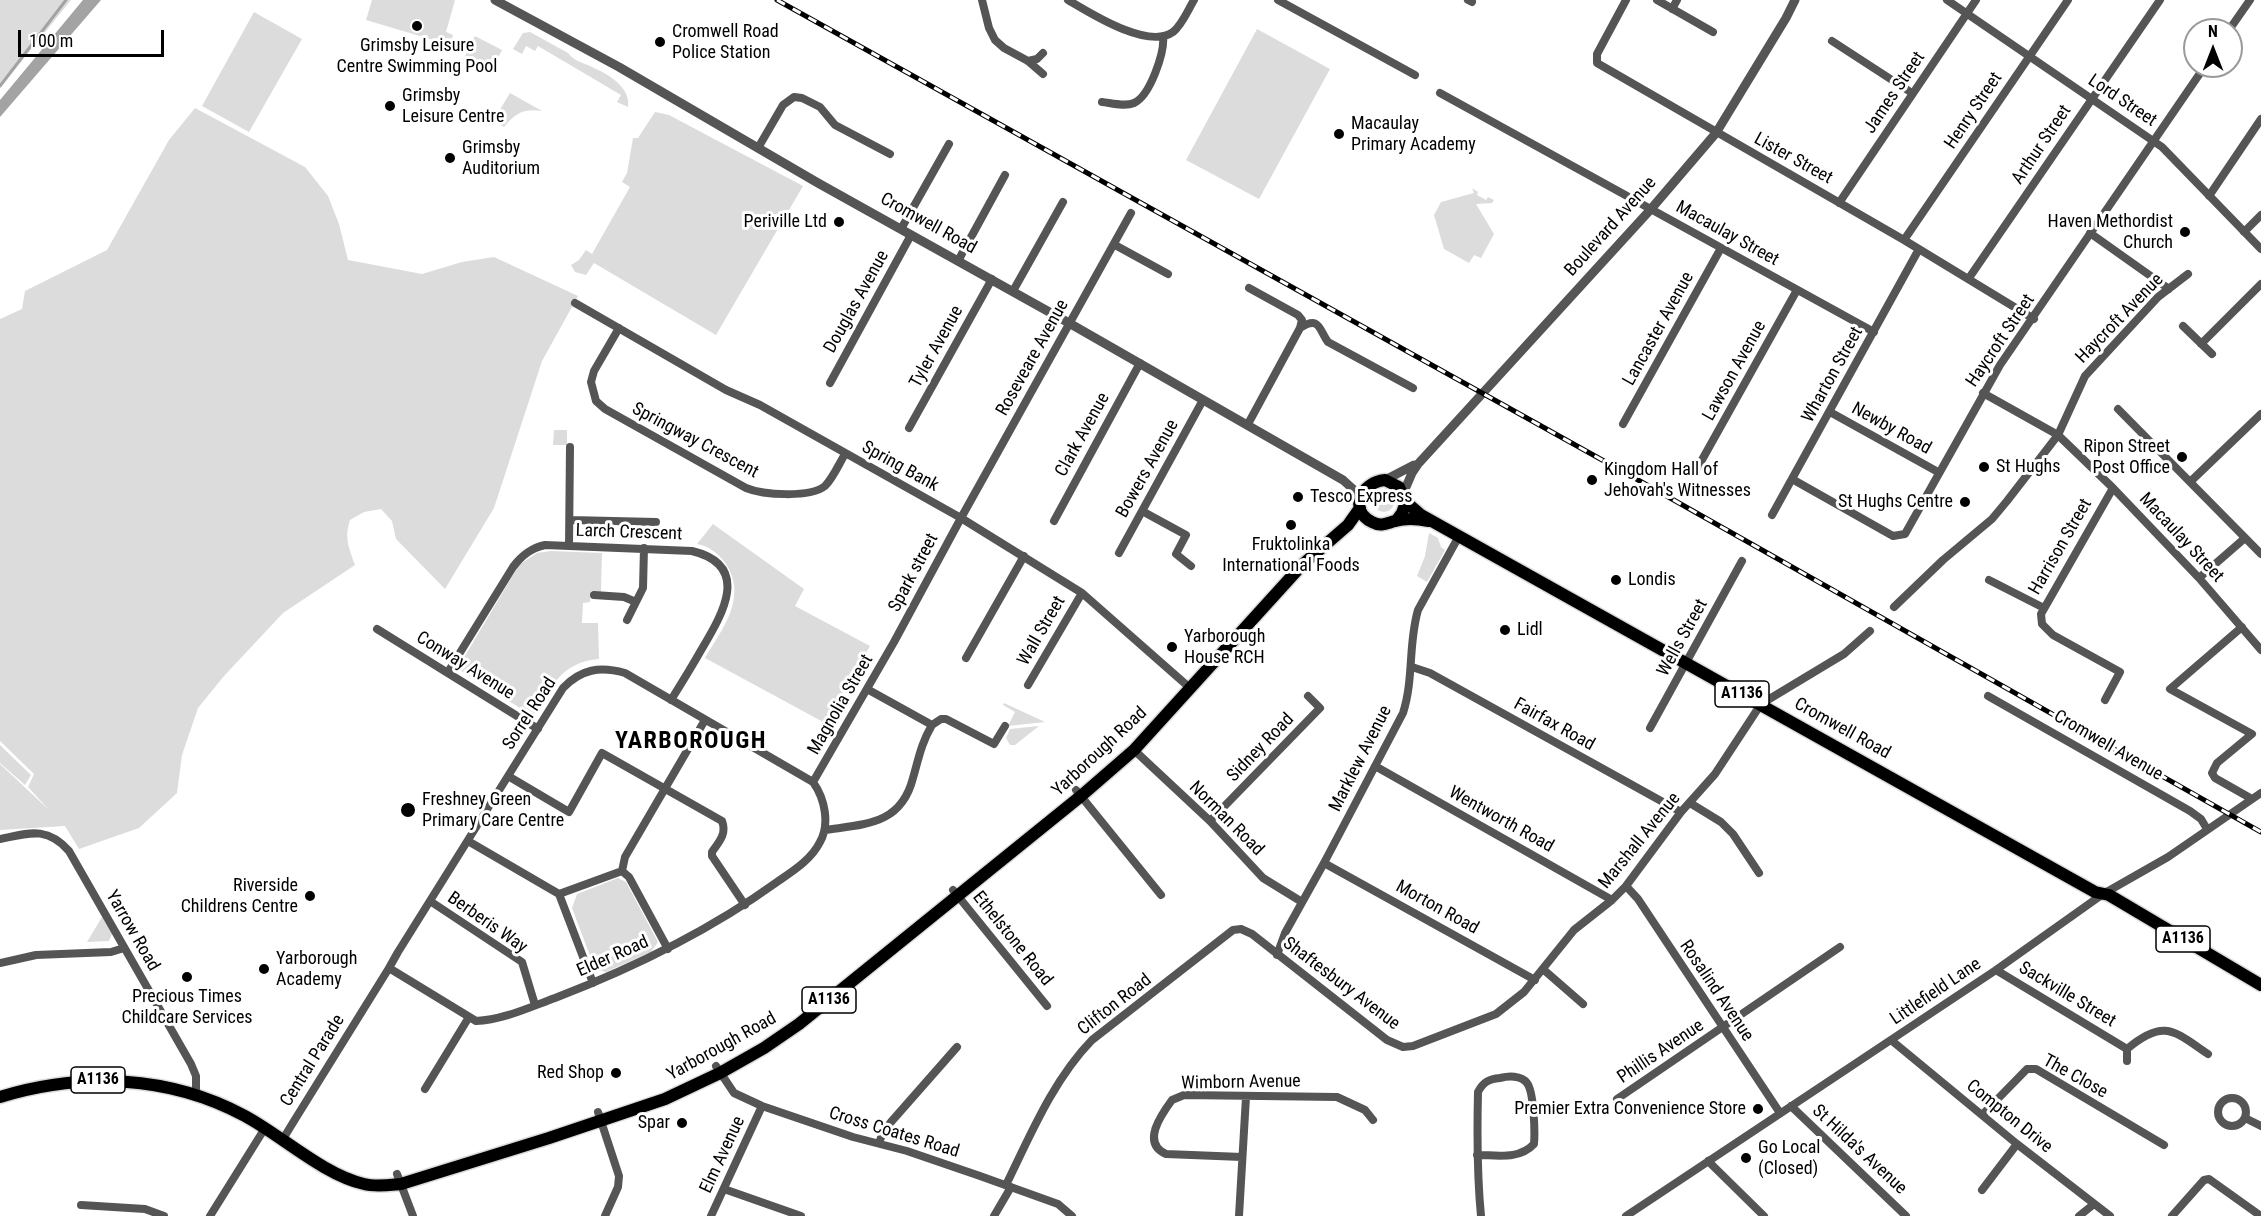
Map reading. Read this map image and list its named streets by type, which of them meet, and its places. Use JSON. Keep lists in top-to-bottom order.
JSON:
{
  "streets": {
    "main road": ["Cromwell Road", "A1136", "Yarborough Road"],
    "street": [
      "James Street",
      "Lord Street",
      "Henry Street",
      "Arthur Street",
      "Lister Street",
      "Boulevard Avenue",
      "Macaulay Street",
      "Douglas Avenue",
      "Haycroft Avenue",
      "Lancaster Avenue",
      "Haycroft Street",
      "Tyler Avenue",
      "Roseveare Avenue",
      "Lawson Avenue",
      "Wharton Street",
      "Newby Road",
      "Clark Avenue",
      "Springway Crescent",
      "Spring Bank",
      "Bowers Avenue",
      "Larch Crescent",
      "Harrison Street",
      "Spark street",
      "Wall Street",
      "Wells Street",
      "Conway Avenue",
      "Magnolia Street",
      "Sorrel Road",
      "Fairfax Road",
      "Cromwell Avenue",
      "Sidney Road",
      "Marklew Avenue",
      "Norman Road",
      "Wentworth Road",
      "Marshall Avenue",
      "Morton Road",
      "Berberis Way",
      "Yarrow Road",
      "Ethelstone Road",
      "Elder Road",
      "Shaftesbury Avenue",
      "Rosalind Avenue",
      "Littlefield Lane",
      "Sackville Street",
      "Clifton Road",
      "Phillis Avenue",
      "Central Parade",
      "The Close",
      "Wimborn Avenue",
      "Compton Drive",
      "Cross Coates Road",
      "St Hilda's Avenue",
      "Elm Avenue"
    ]
  },
  "crossings": [
    ["James Street", "Lord Street"],
    ["James Street", "Lister Street"],
    ["Lord Street", "Henry Street"],
    ["Lord Street", "Arthur Street"],
    ["Lord Street", "Haycroft Street"],
    ["Henry Street", "Lister Street"],
    ["Arthur Street", "Lister Street"],
    ["Lister Street", "Boulevard Avenue"],
    ["Lister Street", "Haycroft Street"],
    ["Lister Street", "Wharton Street"],
    ["Cromwell Road", "Boulevard Avenue"],
    ["Cromwell Road", "Douglas Avenue"],
    ["Cromwell Road", "Tyler Avenue"],
    ["Cromwell Road", "Roseveare Avenue"],
    ["Cromwell Road", "Clark Avenue"],
    ["Cromwell Road", "Bowers Avenue"],
    ["Cromwell Road", "Wells Street"],
    ["Cromwell Road", "A1136"],
    ["Cromwell Road", "Yarborough Road"],
    ["Cromwell Road", "Marklew Avenue"],
    ["Cromwell Road", "Marshall Avenue"],
    ["Cromwell Road", "Littlefield Lane"],
    ["Boulevard Avenue", "Macaulay Street"],
    ["Boulevard Avenue", "A1136"],
    ["Boulevard Avenue", "Yarborough Road"],
    ["Macaulay Street", "Haycroft Avenue"],
    ["Macaulay Street", "Lancaster Avenue"],
    ["Macaulay Street", "Haycroft Street"],
    ["Macaulay Street", "Lawson Avenue"],
    ["Macaulay Street", "Wharton Street"],
    ["Macaulay Street", "Harrison Street"],
    ["Haycroft Street", "Wharton Street"],
    ["Haycroft Street", "Newby Road"],
    ["Roseveare Avenue", "Spring Bank"],
    ["Roseveare Avenue", "Spark street"],
    ["Wharton Street", "Newby Road"],
    ["Springway Crescent", "Spring Bank"],
    ["Spring Bank", "Spark street"],
    ["Spring Bank", "Wall Street"],
    ["Spring Bank", "Yarborough Road"],
    ["Larch Crescent", "Conway Avenue"],
    ["Larch Crescent", "Sorrel Road"],
    ["Spark street", "Magnolia Street"],
    ["Conway Avenue", "Sorrel Road"],
    ["A1136", "Yarborough Road"],
    ["A1136", "Littlefield Lane"],
    ["Magnolia Street", "Sorrel Road"],
    ["Sorrel Road", "Berberis Way"],
    ["Sorrel Road", "Central Parade"],
    ["Fairfax Road", "Marklew Avenue"],
    ["Fairfax Road", "Marshall Avenue"],
    ["Cromwell Avenue", "Littlefield Lane"],
    ["Sidney Road", "Norman Road"],
    ["Yarborough Road", "Norman Road"],
    ["Yarborough Road", "Yarrow Road"],
    ["Yarborough Road", "Ethelstone Road"],
    ["Yarborough Road", "Central Parade"],
    ["Yarborough Road", "Cross Coates Road"],
    ["Marklew Avenue", "Norman Road"],
    ["Marklew Avenue", "Wentworth Road"],
    ["Marklew Avenue", "Morton Road"],
    ["Marklew Avenue", "Shaftesbury Avenue"],
    ["Wentworth Road", "Marshall Avenue"],
    ["Marshall Avenue", "Morton Road"],
    ["Marshall Avenue", "Shaftesbury Avenue"],
    ["Marshall Avenue", "Rosalind Avenue"],
    ["Berberis Way", "Elder Road"],
    ["Shaftesbury Avenue", "Clifton Road"],
    ["Rosalind Avenue", "Littlefield Lane"],
    ["Rosalind Avenue", "Phillis Avenue"],
    ["Littlefield Lane", "Sackville Street"],
    ["Littlefield Lane", "Compton Drive"],
    ["Littlefield Lane", "St Hilda's Avenue"],
    ["Clifton Road", "Cross Coates Road"],
    ["The Close", "Compton Drive"],
    ["Cross Coates Road", "Elm Avenue"]
  ],
  "districts": ["YARBOROUGH"],
  "places": [
    "Grimsby Leisure Centre Swimming Pool",
    "Cromwell Road Police Station",
    "Grimsby Leisure Centre",
    "Macaulay Primary Academy",
    "Grimsby Auditorium",
    "Periville Ltd",
    "Haven Methordist Church",
    "Ripon Street Post Office",
    "St Hughs",
    "Kingdom Hall of Jehovah's Witnesses",
    "Tesco Express",
    "St Hughs Centre",
    "Fruktolinka International Foods",
    "Londis",
    "Lidl",
    "Yarborough House RCH",
    "Freshney Green Primary Care Centre",
    "Riverside Childrens Centre",
    "Yarborough Academy",
    "Precious Times Childcare Services",
    "Red Shop",
    "Premier Extra Convenience Store",
    "Spar",
    "Go Local (Closed)"
  ],
  "scale_bar": "100 m",
  "north": "top"
}
